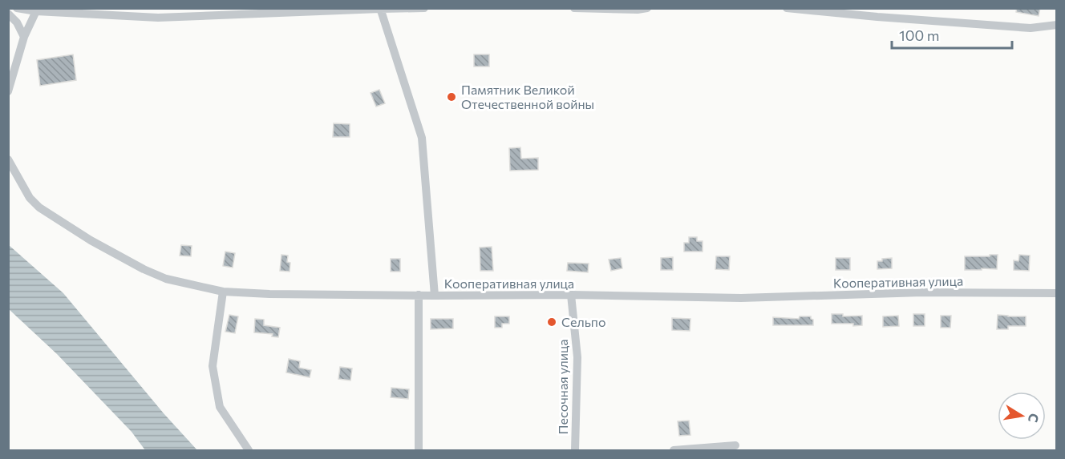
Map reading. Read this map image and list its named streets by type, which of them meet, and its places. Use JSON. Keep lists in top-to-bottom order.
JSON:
{
  "streets": {
    "street": ["Кооперативная улица", "Песочная улица"]
  },
  "crossings": [
    ["Кооперативная улица", "Песочная улица"]
  ],
  "places": ["Памятник Великой Отечественной войны", "Сельпо"],
  "scale_bar": "100 m",
  "north": "right"
}
